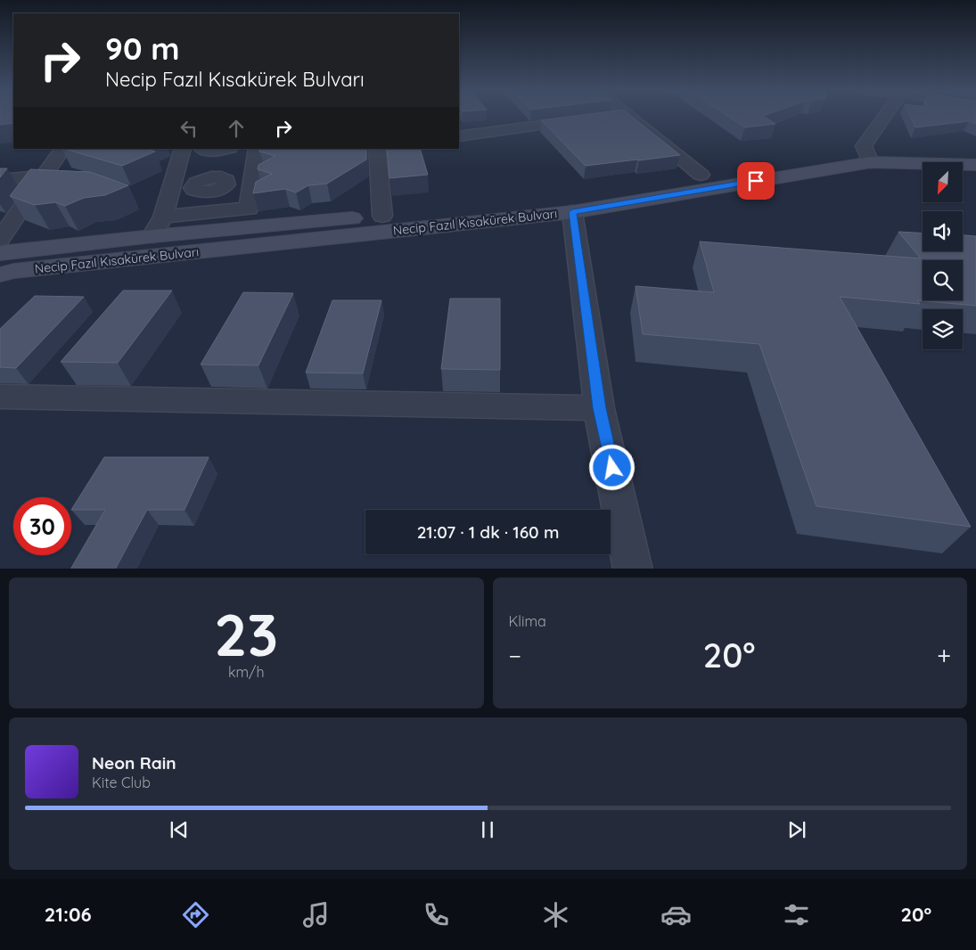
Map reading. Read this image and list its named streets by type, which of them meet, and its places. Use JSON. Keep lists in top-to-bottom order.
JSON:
{
  "streets": {
    "main road": ["Necip Fazıl Kısakürek Bulvarı"]
  },
  "north": "bottom left",
  "page": {
    "turn": ["90 m", "Necip Fazıl Kısakürek Bulvarı"],
    "limit": "30",
    "trip": "21:07 · 1 dk · 160 m",
    "tile": [
      ["23", "km/h"],
      "Klima"
    ],
    "heat": ["−", "20°", "+"],
    "song": ["Neon Rain", "Kite Club"],
    "tabs": ["21:06", "20°"]
  }
}
